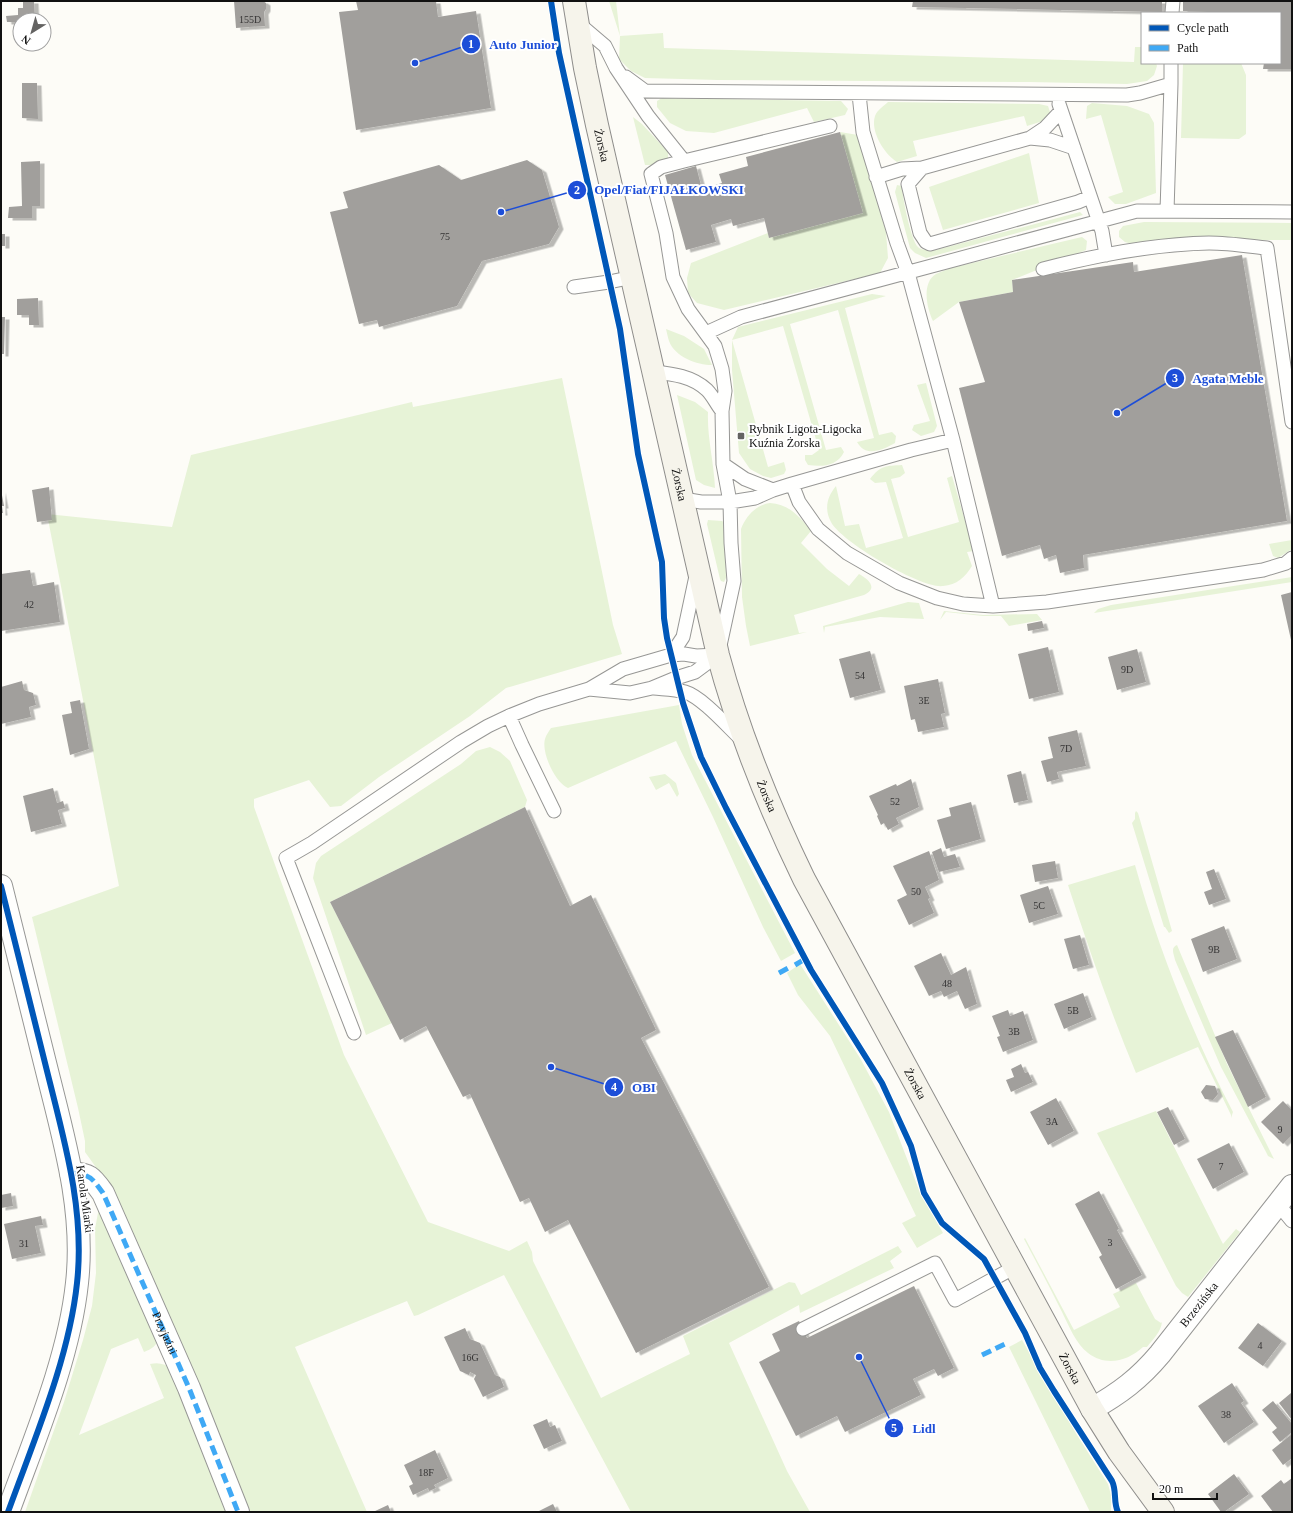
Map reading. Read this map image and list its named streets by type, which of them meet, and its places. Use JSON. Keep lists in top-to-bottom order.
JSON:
{
  "streets": {
    "main road": ["Żorska"],
    "street": ["Karola Miarki", "Brzezińska", "Przyjaźni"]
  },
  "crossings": [
    ["Żorska", "Brzezińska"],
    ["Karola Miarki", "Przyjaźni"]
  ],
  "places": {
    "other": [
      "Auto Junior",
      "Opel/Fiat/FIJAŁKOWSKI",
      "Agata Meble",
      "OBI",
      "Lidl"
    ],
    "transit": ["Rybnik Ligota-Ligocka Kuźnia Żorska"]
  },
  "house_numbers": [
    "155D",
    "75",
    "42",
    "9D",
    "54",
    "3E",
    "7D",
    "52",
    "50",
    "5C",
    "9B",
    "48",
    "5B",
    "3B",
    "3A",
    "9",
    "7",
    "3",
    "31",
    "4",
    "16G",
    "38",
    "18F"
  ],
  "legend": ["Cycle path", "Path"],
  "scale_bar": "20 m",
  "north": "bottom left"
}
